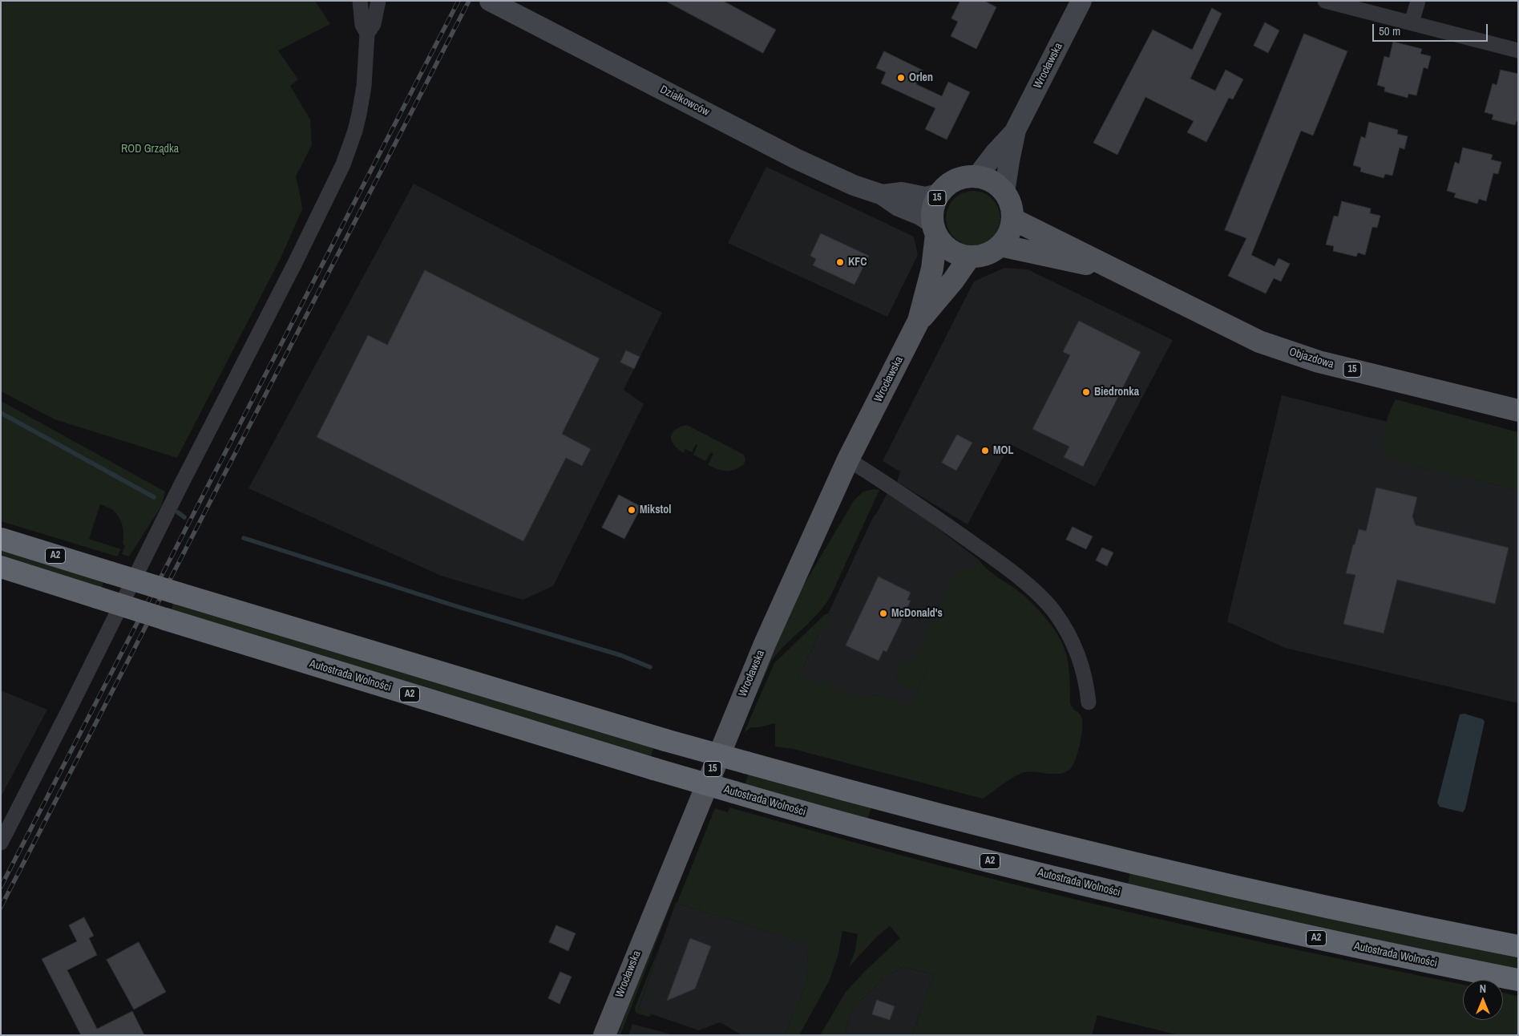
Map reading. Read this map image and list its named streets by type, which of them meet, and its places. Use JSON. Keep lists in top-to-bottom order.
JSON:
{
  "streets": {
    "highway": ["A2", "Autostrada Wolności"],
    "main road": ["Wrocławska", "15", "Objazdowa"],
    "street": ["Działkowców"]
  },
  "crossings": [
    ["Wrocławska", "Działkowców"],
    ["Wrocławska", "15"],
    ["Wrocławska", "Objazdowa"],
    ["Działkowców", "15"],
    ["Działkowców", "Objazdowa"],
    ["15", "Objazdowa"]
  ],
  "parks": ["ROD Grządka"],
  "places": [
    "Orlen",
    "KFC",
    "Biedronka",
    "MOL",
    "Mikstol",
    "McDonald's"
  ],
  "scale_bar": "50 m",
  "north": "top"
}
